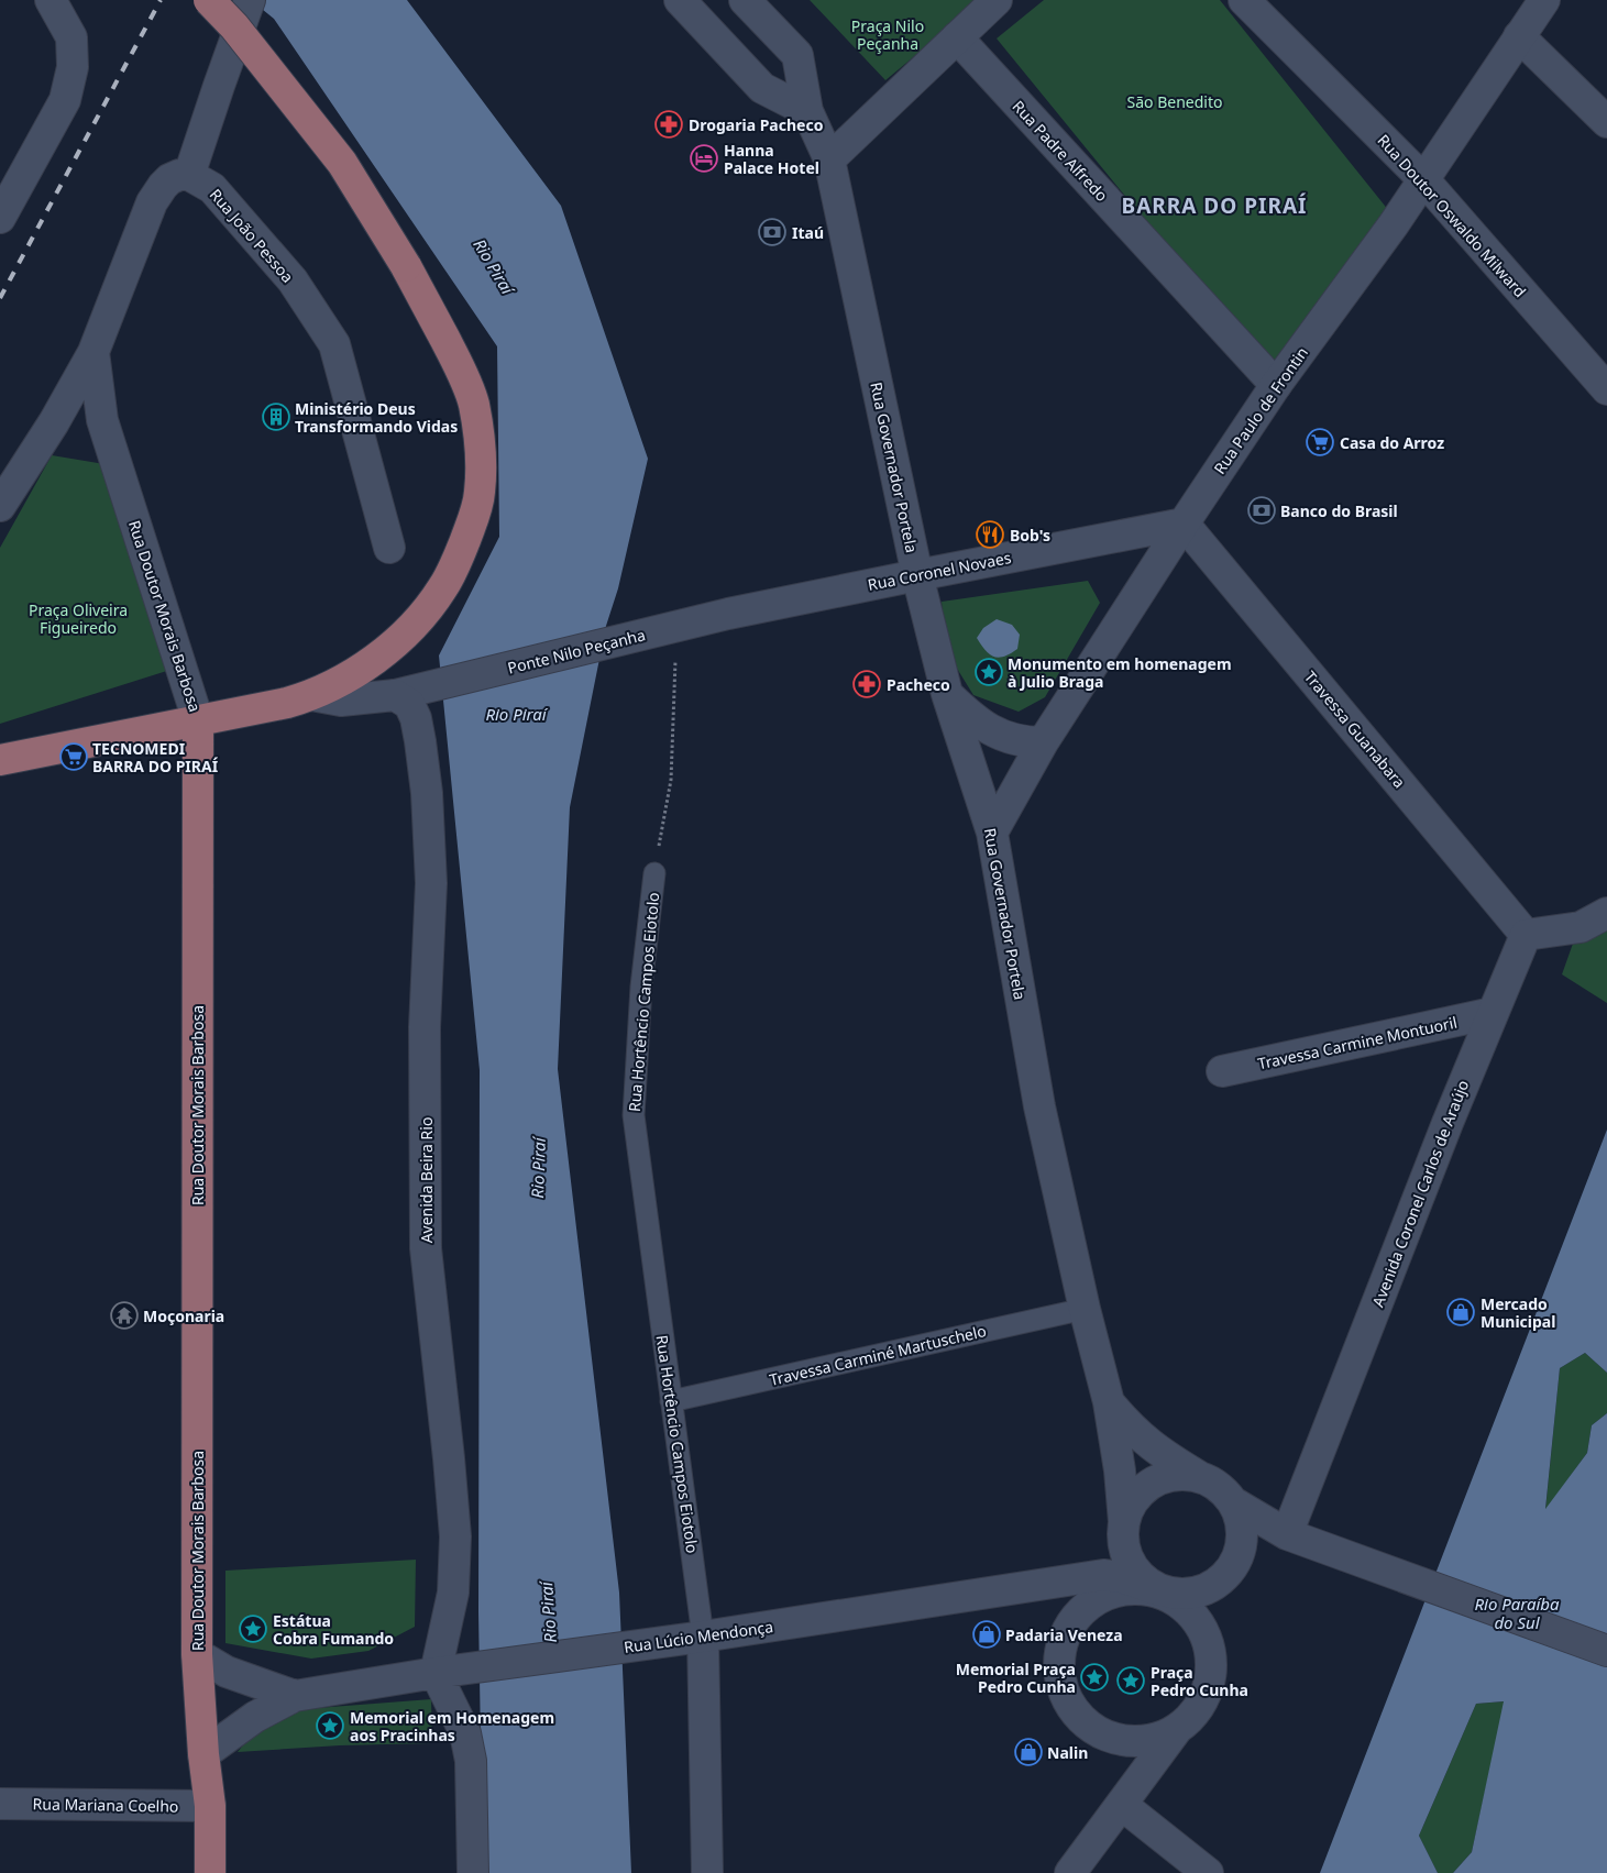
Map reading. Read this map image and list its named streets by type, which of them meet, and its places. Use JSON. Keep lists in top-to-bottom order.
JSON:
{
  "streets": {
    "main road": ["Rua Doutor Morais Barbosa"],
    "street": [
      "Rua Padre Alfredo",
      "Rua Doutor Oswaldo Milward",
      "Rua João Pessoa",
      "Rua Paulo de Frontin",
      "Rua Governador Portela",
      "Rua Coronel Novaes",
      "Ponte Nilo Peçanha",
      "Travessa Guanabara",
      "Travessa Carmine Montuoril",
      "Avenida Beira Rio",
      "Avenida Coronel Carlos de Araújo",
      "Rua Lúcio Mendonça",
      "Rua Mariana Coelho"
    ],
    "lane": ["Rua Hortêncio Campos Eiotolo", "Travessa Carminé Martuschelo"]
  },
  "crossings": [
    ["Rua Padre Alfredo", "Rua Paulo de Frontin"],
    ["Rua Doutor Oswaldo Milward", "Rua Paulo de Frontin"],
    ["Rua Paulo de Frontin", "Rua Governador Portela"],
    ["Rua Paulo de Frontin", "Rua Coronel Novaes"],
    ["Rua Paulo de Frontin", "Travessa Guanabara"],
    ["Rua Governador Portela", "Rua Coronel Novaes"],
    ["Rua Governador Portela", "Travessa Carminé Martuschelo"],
    ["Rua Governador Portela", "Rua Lúcio Mendonça"],
    ["Rua Coronel Novaes", "Ponte Nilo Peçanha"],
    ["Rua Coronel Novaes", "Travessa Guanabara"],
    ["Rua Doutor Morais Barbosa", "Rua Mariana Coelho"],
    ["Ponte Nilo Peçanha", "Avenida Beira Rio"],
    ["Travessa Guanabara", "Avenida Coronel Carlos de Araújo"],
    ["Rua Hortêncio Campos Eiotolo", "Travessa Carminé Martuschelo"],
    ["Rua Hortêncio Campos Eiotolo", "Rua Lúcio Mendonça"],
    ["Travessa Carmine Montuoril", "Avenida Coronel Carlos de Araújo"],
    ["Avenida Beira Rio", "Rua Lúcio Mendonça"]
  ],
  "districts": ["BARRA DO PIRAÍ"],
  "water": ["Rio Piraí", "Rio Paraíba do Sul"],
  "parks": ["Praça Nilo Peçanha", "São Benedito", "Praça Oliveira Figueiredo"],
  "places": {
    "pharmacy": ["Drogaria Pacheco", "Pacheco"],
    "hotel": ["Hanna Palace Hotel"],
    "bank": ["Itaú", "Banco do Brasil"],
    "building": ["Ministério Deus Transformando Vidas"],
    "supermarket": ["Casa do Arroz", "TECNOMEDI BARRA DO PIRAÍ"],
    "restaurant": ["Bob's"],
    "place": [
      "Monumento em homenagem à Julio Braga",
      "Estátua Cobra Fumando",
      "Memorial Praça Pedro Cunha",
      "Praça Pedro Cunha",
      "Memorial em Homenagem aos Pracinhas"
    ],
    "shop": ["Mercado Municipal", "Padaria Veneza", "Nalin"],
    "temple": ["Moçonaria"]
  }
}
